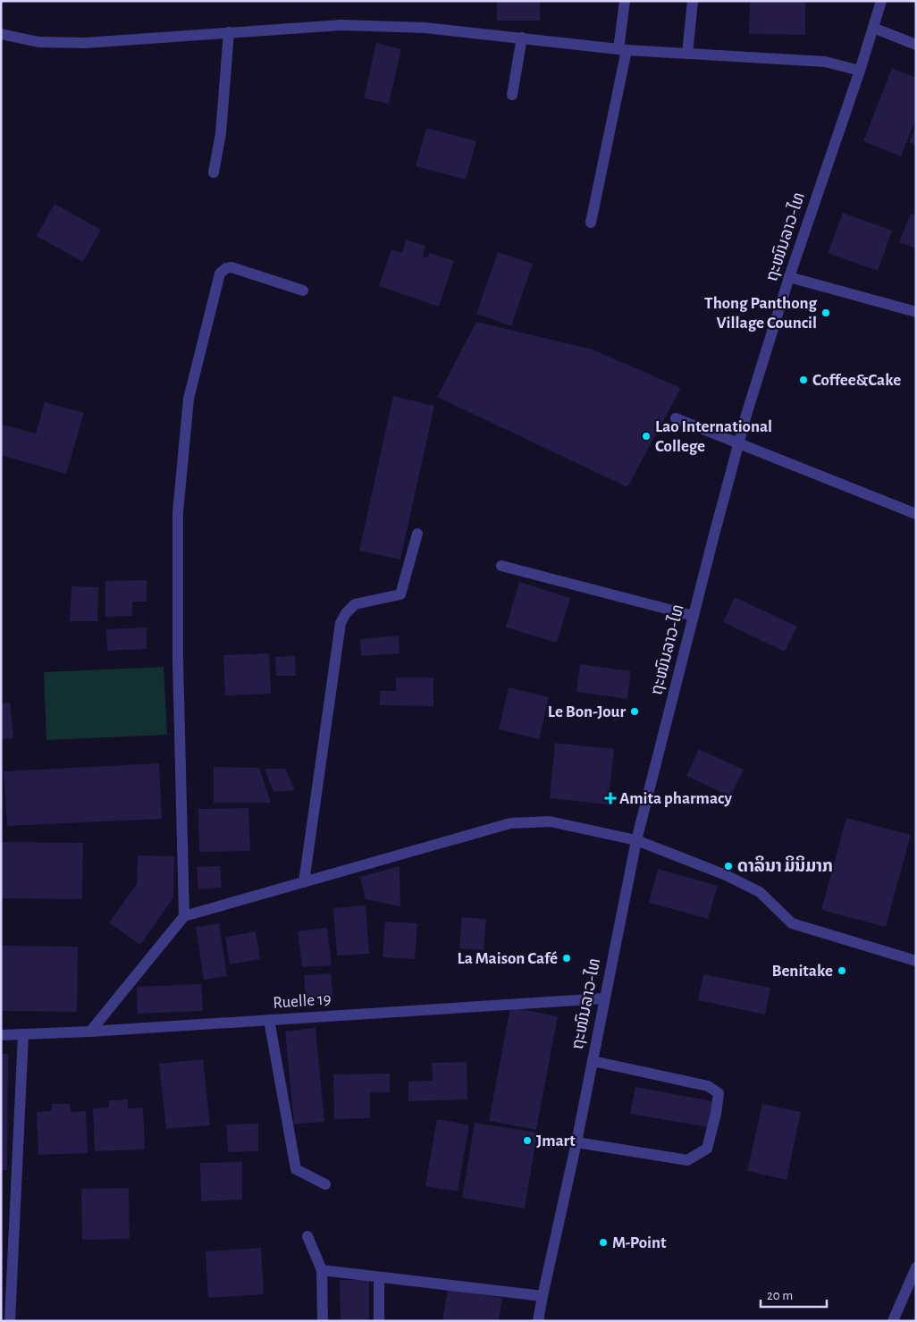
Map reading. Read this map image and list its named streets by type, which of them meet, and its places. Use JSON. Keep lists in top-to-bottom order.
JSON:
{
  "streets": {
    "street": ["ຖະໜົນລາວ-ໄທ", "Ruelle 19"]
  },
  "crossings": [
    ["ຖະໜົນລາວ-ໄທ", "Ruelle 19"]
  ],
  "places": {
    "other": [
      "Thong Panthong Village Council",
      "Coffee&Cake",
      "Lao International College",
      "Le Bon-Jour",
      "ດາລິນາ ມິນິມາກ",
      "La Maison Café",
      "Benitake",
      "Jmart",
      "M-Point"
    ],
    "health": ["Amita pharmacy"]
  },
  "scale_bar": "20 m"
}
